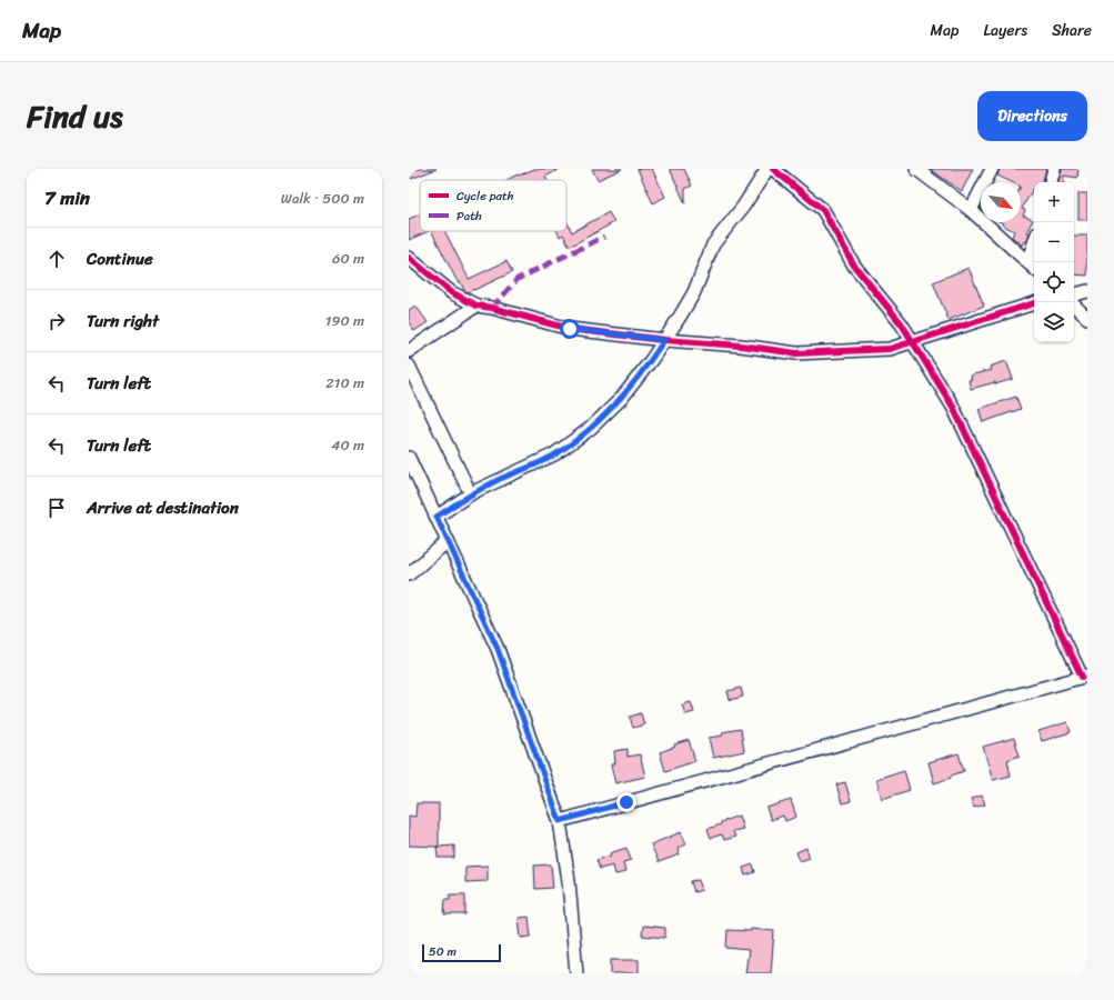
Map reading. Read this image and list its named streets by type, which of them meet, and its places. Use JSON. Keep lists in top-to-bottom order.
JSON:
{
  "legend": ["Cycle path", "Path"],
  "scale_bar": "50 m",
  "north": "bottom right",
  "page": {
    "header": "Map",
    "nav": ["Map", "Layers", "Share"],
    "title": "Find us",
    "buttons": "Directions",
    "heading": ["7 min", "Walk · 500 m"],
    "map_buttons": ["+", "−"],
    "list": [
      ["Continue", "60 m"],
      ["Turn right", "190 m"],
      ["Turn left", "210 m"],
      ["Turn left", "40 m"],
      "Arrive at destination"
    ],
    "scale": "50 m"
  }
}
